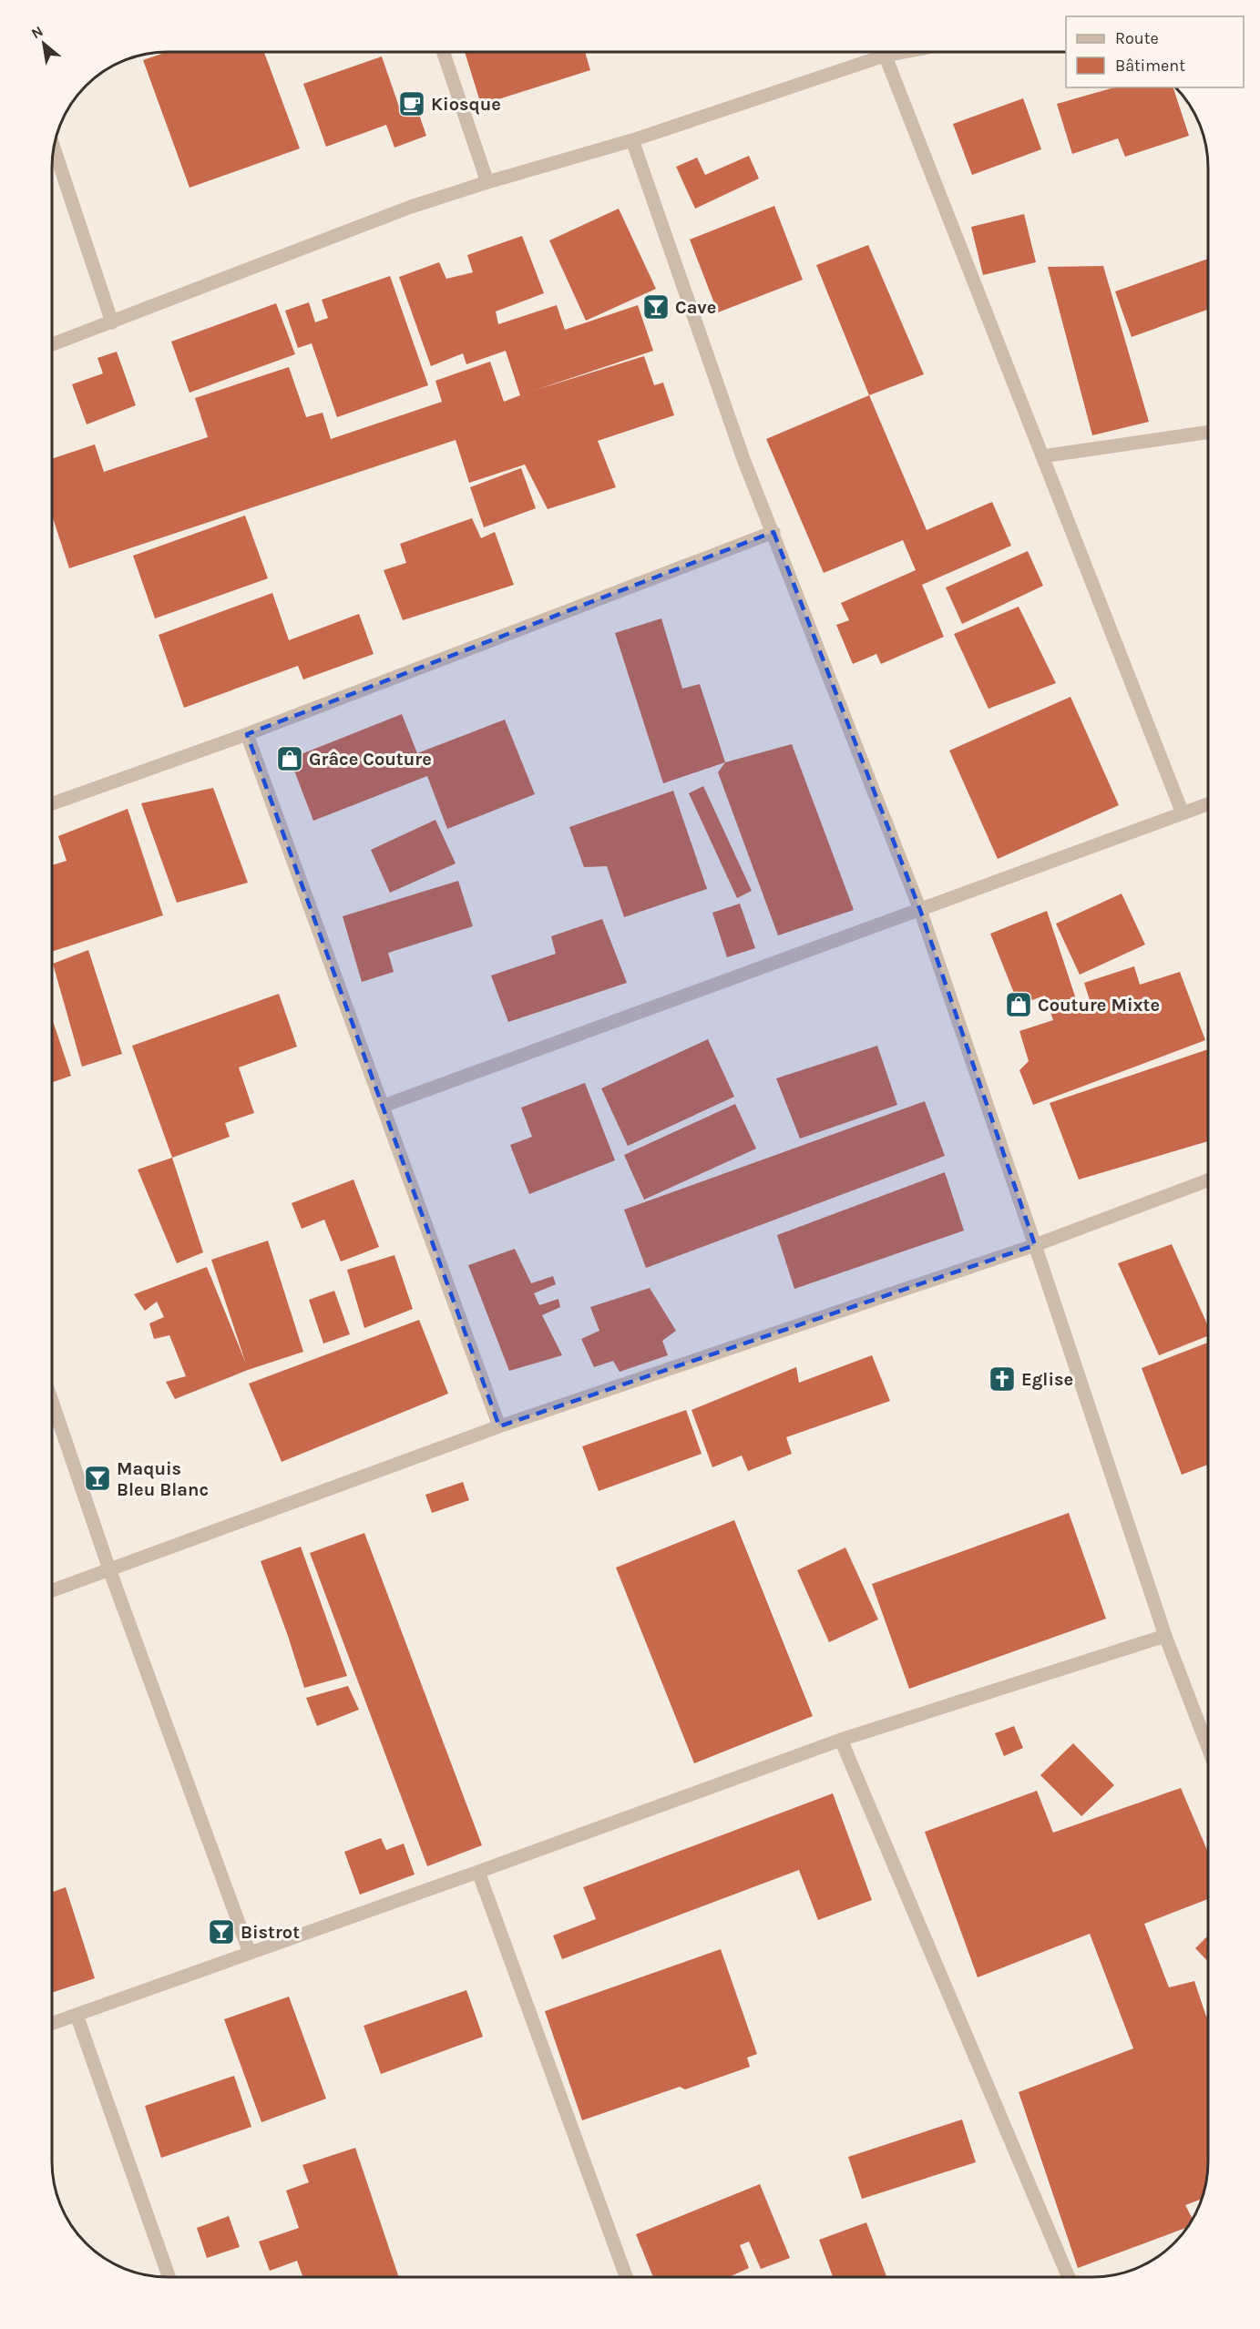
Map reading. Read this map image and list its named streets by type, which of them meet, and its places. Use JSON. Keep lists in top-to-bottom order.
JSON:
{
  "places": {
    "cafe": ["Kiosque"],
    "bar": ["Cave", "Maquis Bleu Blanc", "Bistrot"],
    "shop": ["Grâce Couture", "Couture Mixte"],
    "church": ["Eglise"]
  },
  "legend": ["Route", "Bâtiment"],
  "north": "top left"
}
